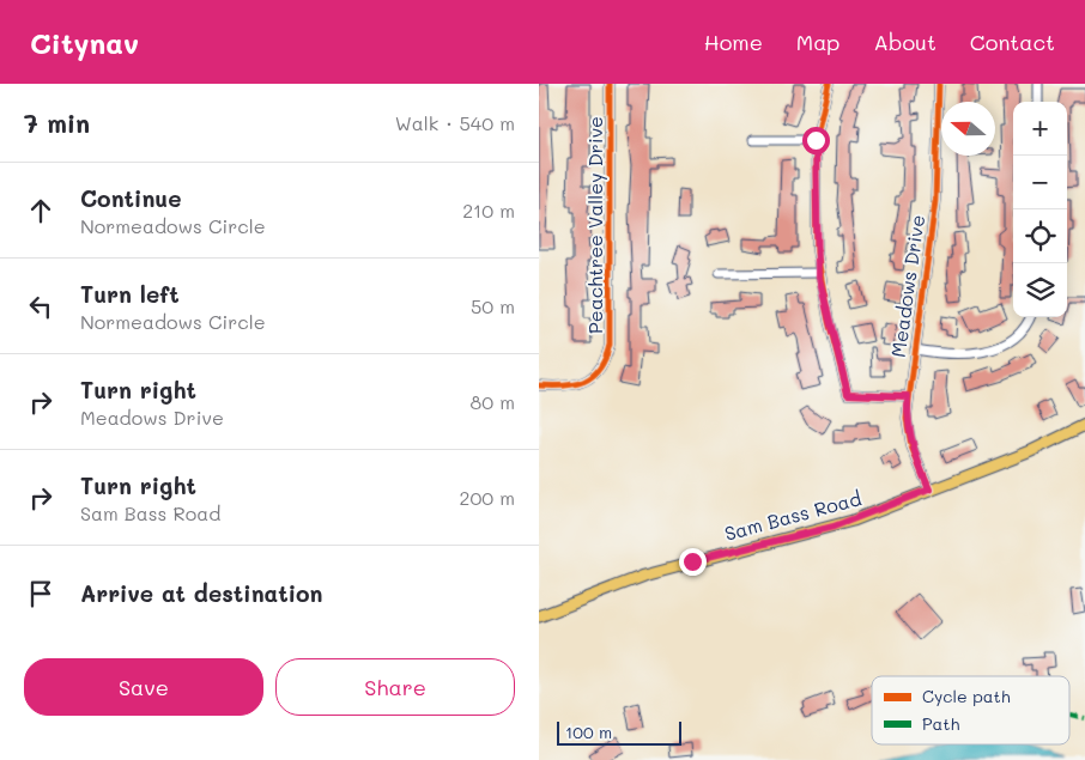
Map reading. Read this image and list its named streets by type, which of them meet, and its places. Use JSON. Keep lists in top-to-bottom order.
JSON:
{
  "streets": {
    "main road": ["Sam Bass Road"],
    "street": ["Peachtree Valley Drive", "Meadows Drive"]
  },
  "crossings": [
    ["Meadows Drive", "Sam Bass Road"]
  ],
  "legend": ["Cycle path", "Path"],
  "scale_bar": "100 m",
  "north": "left",
  "page": {
    "header": "Citynav",
    "nav": [
      "Home",
      "Map",
      "About",
      "Contact"
    ],
    "heading": ["7 min", "Walk · 540 m"],
    "map_buttons": ["+", "−"],
    "list": [
      ["Continue", "Normeadows Circle", "210 m"],
      ["Turn left", "Normeadows Circle", "50 m"],
      ["Turn right", "Meadows Drive", "80 m"],
      ["Turn right", "Sam Bass Road", "200 m"],
      "Arrive at destination"
    ],
    "buttons": ["Save", "Share"],
    "scale": "100 m"
  }
}
